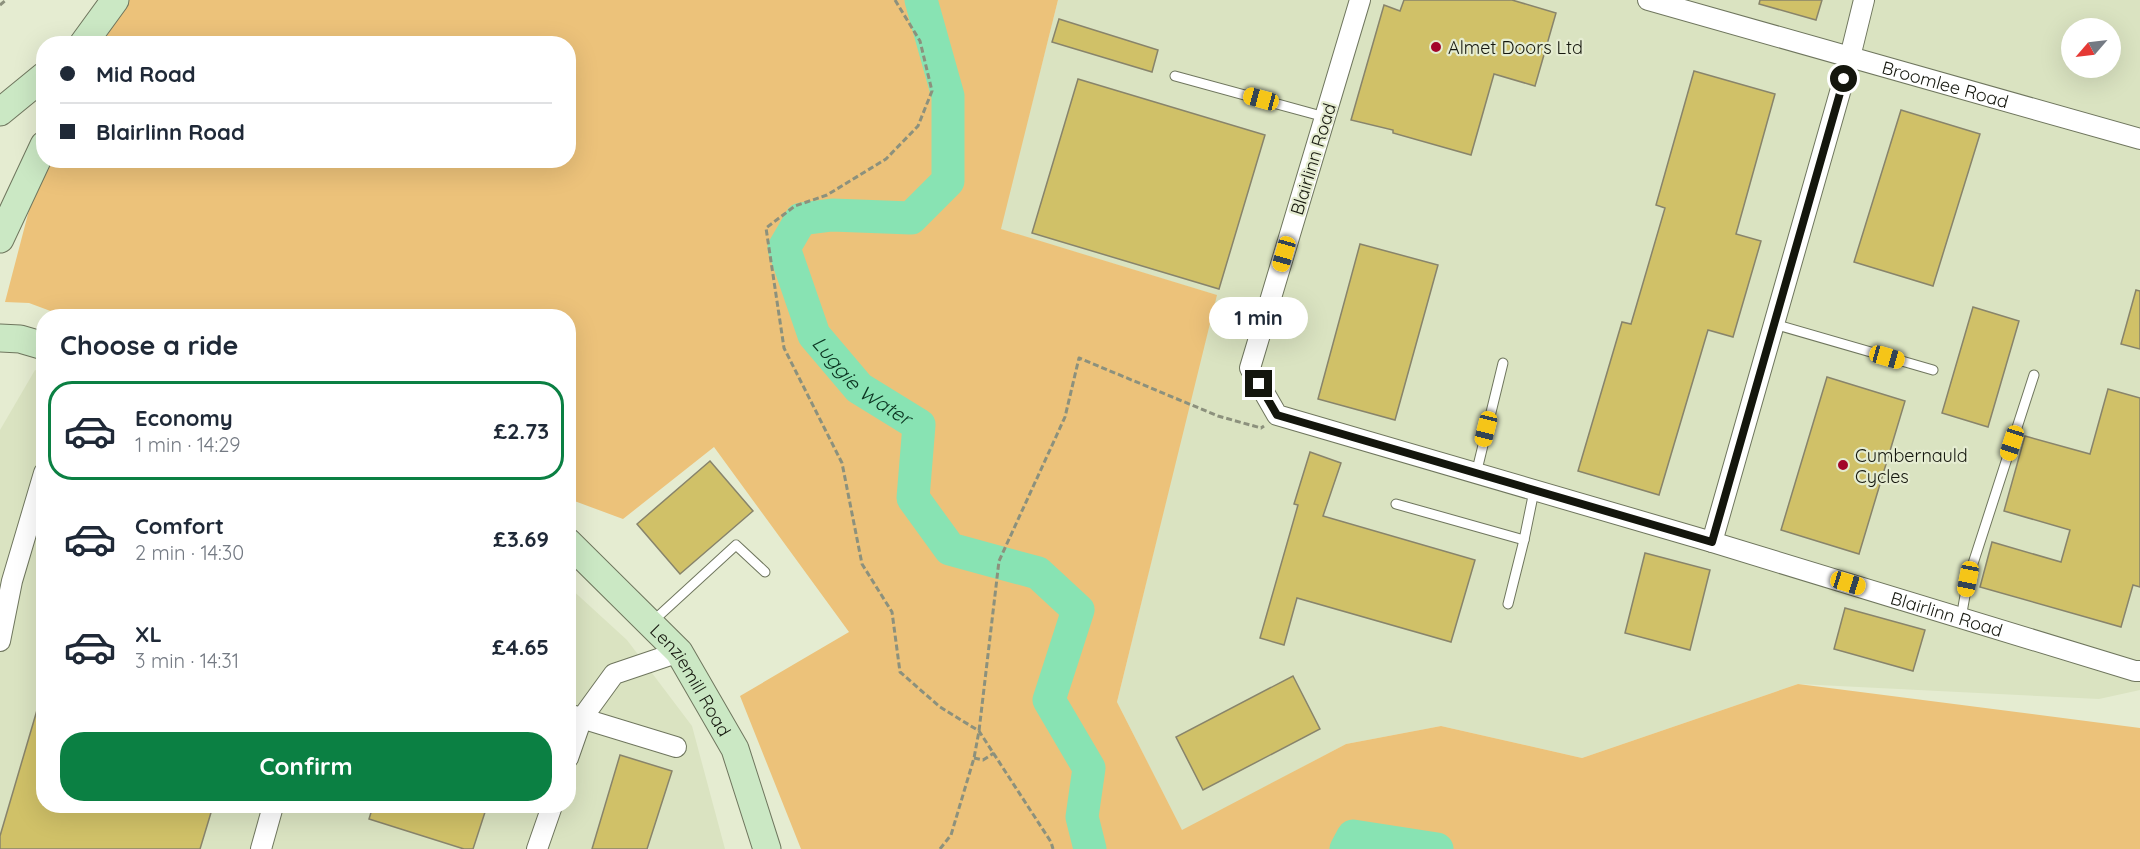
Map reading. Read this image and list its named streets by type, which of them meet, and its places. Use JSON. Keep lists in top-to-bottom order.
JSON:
{
  "streets": {
    "main road": ["Lenziemill Road"],
    "street": ["Broomlee Road", "Blairlinn Road"]
  },
  "water": ["Luggie Water"],
  "places": ["Almet Doors Ltd", "Cumbernauld Cycles"],
  "north": "bottom left",
  "page": {
    "banner": ["Mid Road", "Blairlinn Road"],
    "bubble": "1 min",
    "heading": "Choose a ride",
    "list": [
      {
        "name": "Economy",
        "note": "1 min · 14:29",
        "value": "£2.73"
      },
      {
        "name": "Comfort",
        "note": "2 min · 14:30",
        "value": "£3.69"
      },
      {
        "name": "XL",
        "note": "3 min · 14:31",
        "value": "£4.65"
      }
    ],
    "buttons": "Confirm"
  }
}
